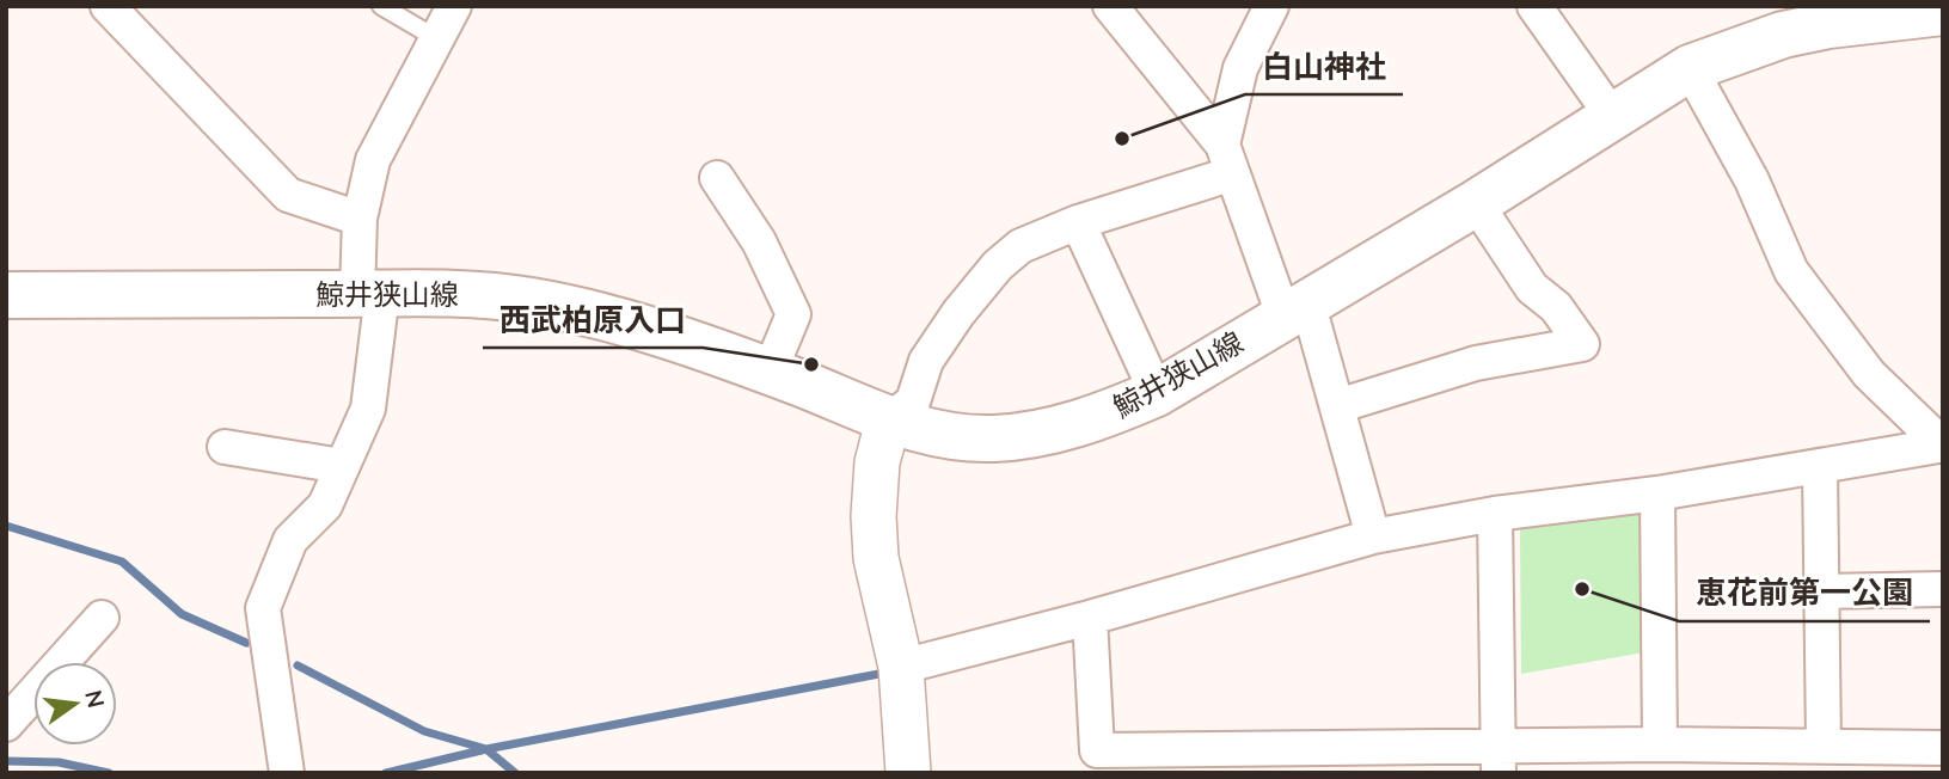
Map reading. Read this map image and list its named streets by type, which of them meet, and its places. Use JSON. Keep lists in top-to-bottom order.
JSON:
{
  "streets": {
    "main road": ["鯨井狭山線"]
  },
  "places": ["白山神社", "西武柏原入口", "恵花前第一公園"],
  "north": "right"
}
